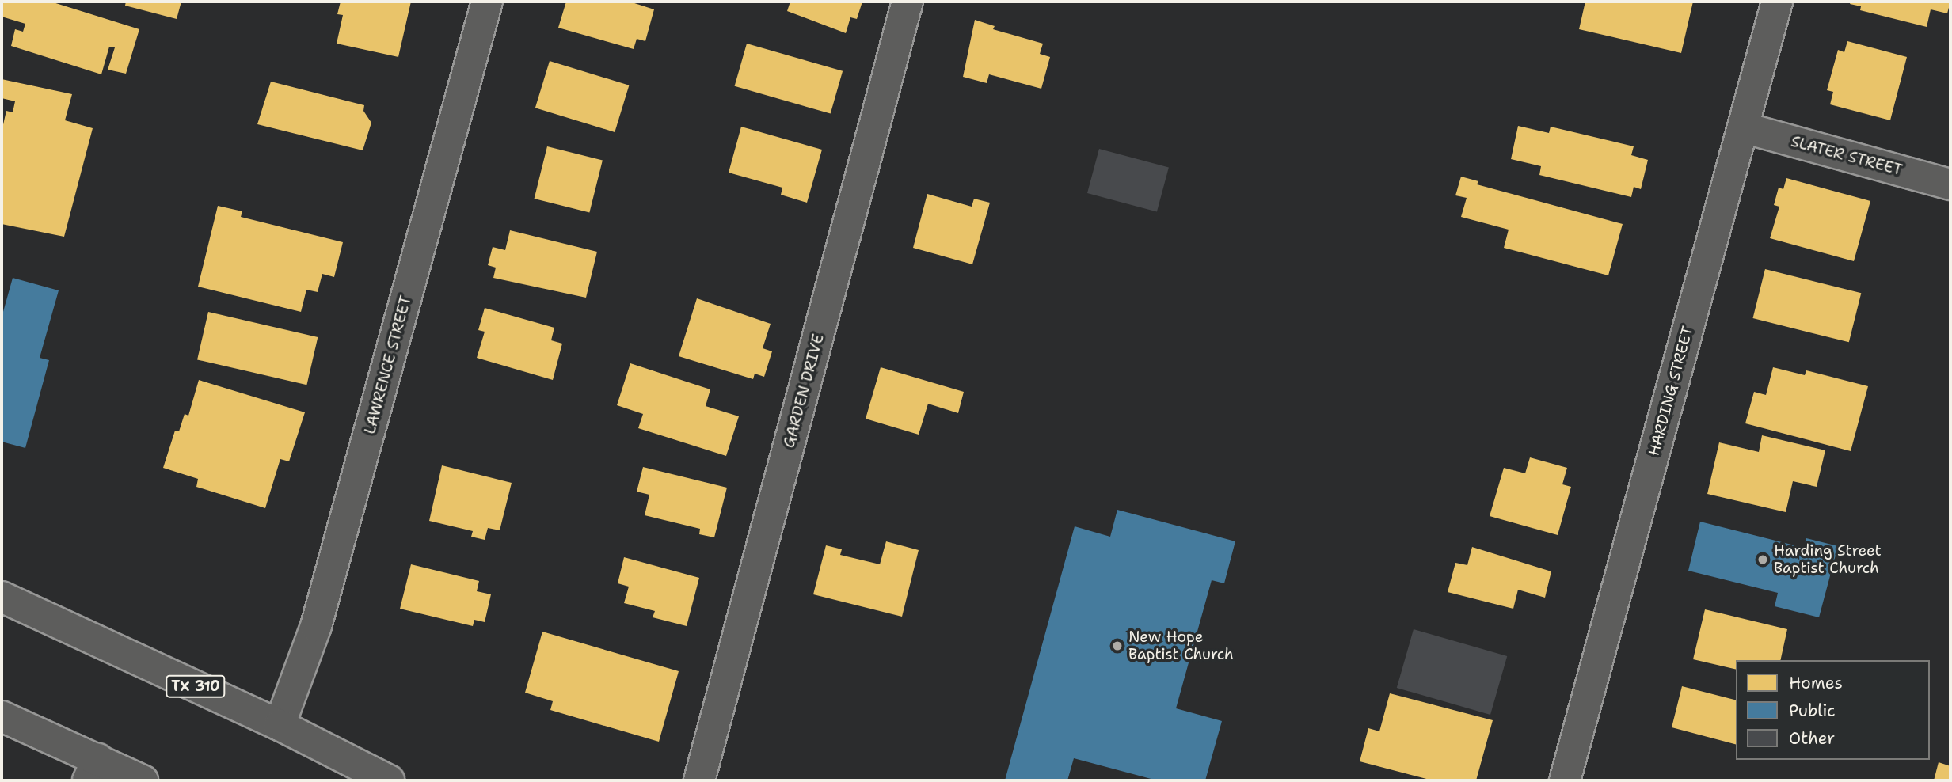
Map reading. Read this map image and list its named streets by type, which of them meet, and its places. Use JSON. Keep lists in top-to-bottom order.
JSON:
{
  "streets": {
    "street": [
      "SLATER STREET",
      "LAWRENCE STREET",
      "GARDEN DRIVE",
      "HARDING STREET",
      "TX 310"
    ]
  },
  "crossings": [
    ["SLATER STREET", "HARDING STREET"],
    ["LAWRENCE STREET", "TX 310"]
  ],
  "places": ["Harding Street Baptist Church", "New Hope Baptist Church"],
  "legend": ["Homes", "Public", "Other"]
}
